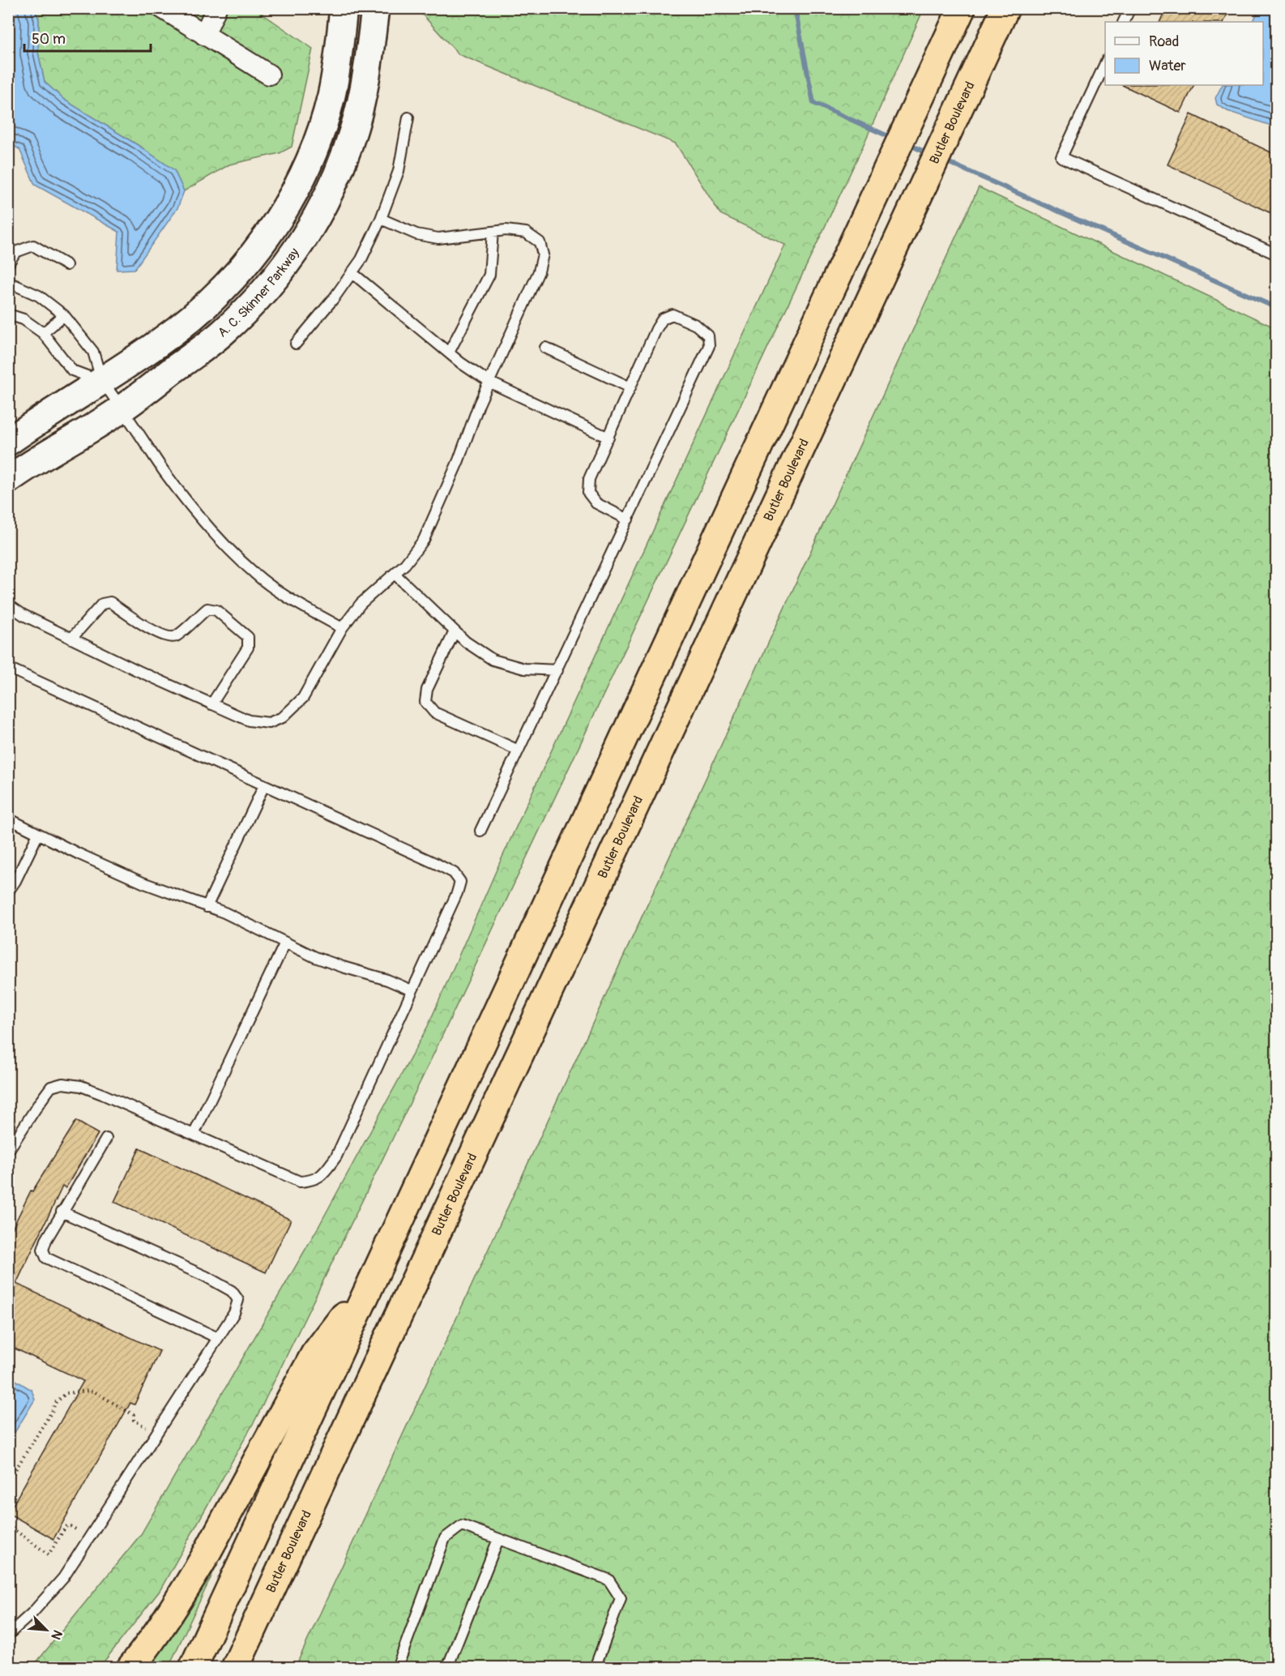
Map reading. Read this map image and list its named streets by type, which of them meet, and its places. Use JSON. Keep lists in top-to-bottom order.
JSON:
{
  "streets": {
    "highway": ["Butler Boulevard"],
    "main road": ["A. C. Skinner Parkway"]
  },
  "legend": ["Road", "Water"],
  "scale_bar": "50 m",
  "north": "bottom right"
}
